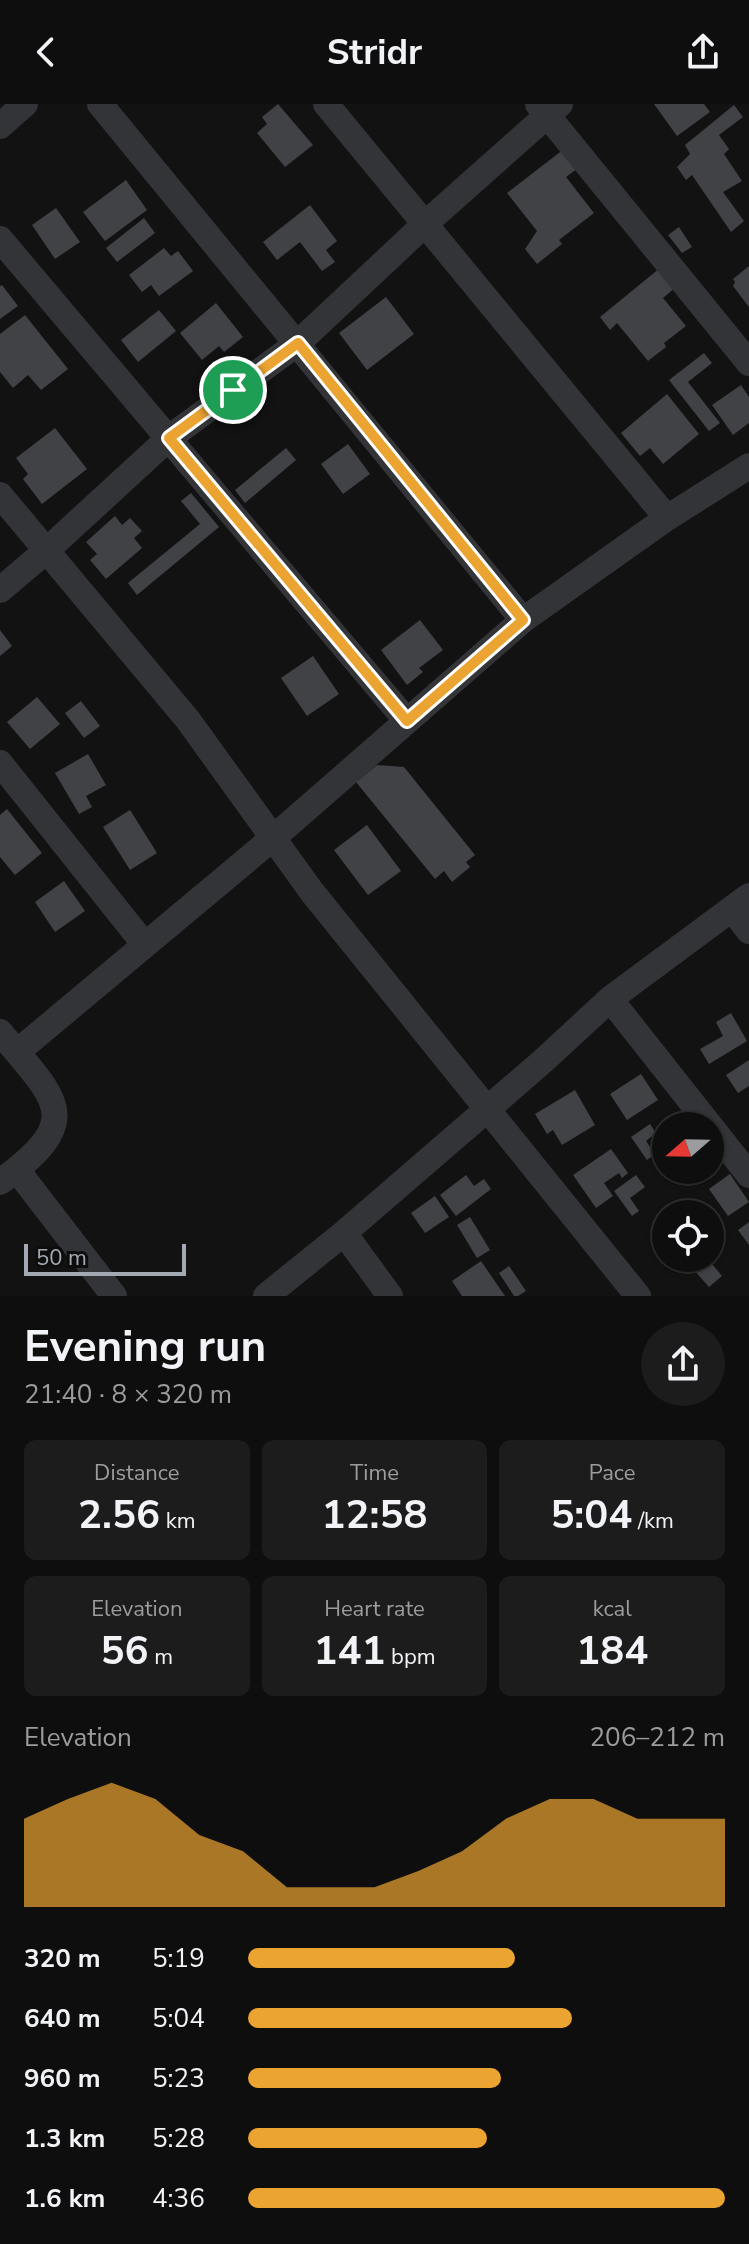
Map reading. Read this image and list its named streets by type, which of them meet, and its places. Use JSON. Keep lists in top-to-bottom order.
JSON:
{
  "scale_bar": "50 m",
  "north": "left",
  "page": {
    "header": "Stridr",
    "scale": "50 m",
    "heading": ["Evening run", "21:40 · 8 × 320 m"],
    "stats": [
      ["Distance", "2.56 km"],
      ["Time", "12:58"],
      ["Pace", "5:04 /km"],
      ["Elevation", "56 m"],
      ["Heart rate", "141 bpm"],
      ["kcal", "184"]
    ],
    "chart": ["Elevation", "206–212 m"],
    "list": [
      {
        "name": "320 m",
        "note": "5:19"
      },
      {
        "name": "640 m",
        "note": "5:04"
      },
      {
        "name": "960 m",
        "note": "5:23"
      },
      {
        "name": "1.3 km",
        "note": "5:28"
      },
      {
        "name": "1.6 km",
        "note": "4:36"
      }
    ]
  }
}
